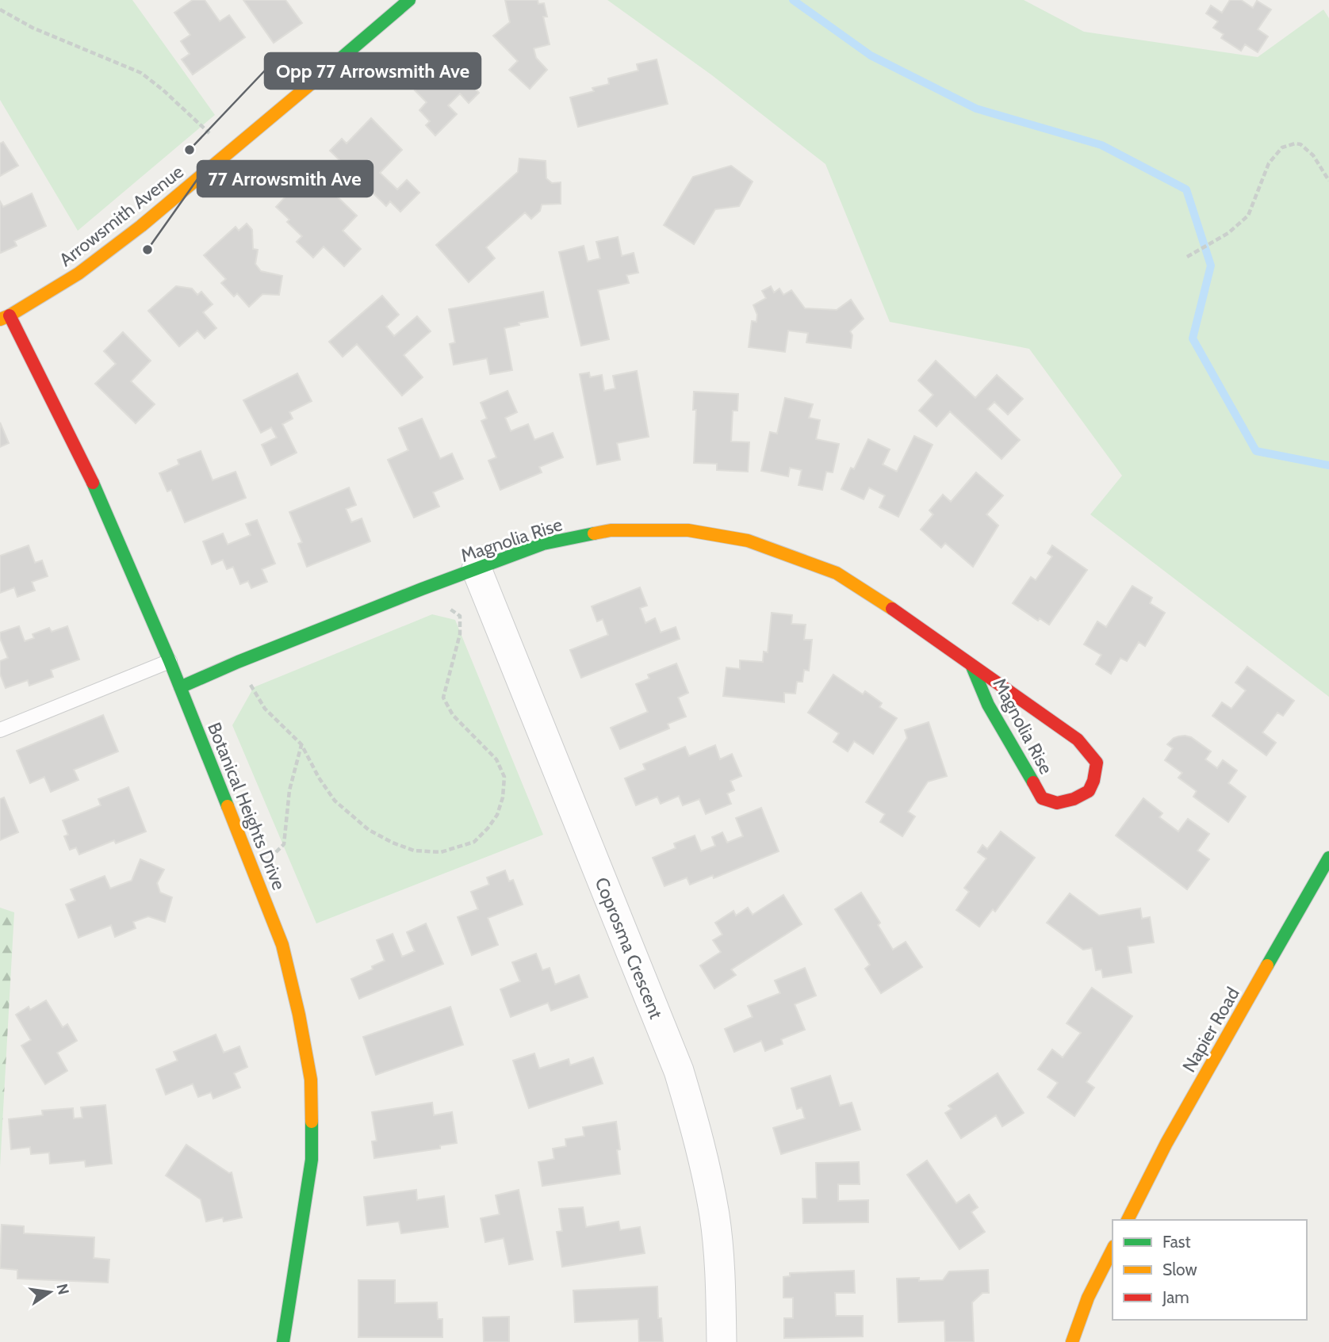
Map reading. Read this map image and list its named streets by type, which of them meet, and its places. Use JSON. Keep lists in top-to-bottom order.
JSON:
{
  "streets": {
    "street": [
      "Arrowsmith Avenue",
      "Magnolia Rise",
      "Botanical Heights Drive",
      "Coprosma Crescent",
      "Napier Road"
    ]
  },
  "crossings": [
    ["Arrowsmith Avenue", "Botanical Heights Drive"],
    ["Magnolia Rise", "Botanical Heights Drive"],
    ["Magnolia Rise", "Coprosma Crescent"]
  ],
  "places": ["Opp 77 Arrowsmith Ave", "77 Arrowsmith Ave"],
  "legend": ["Fast", "Slow", "Jam"],
  "north": "right"
}
